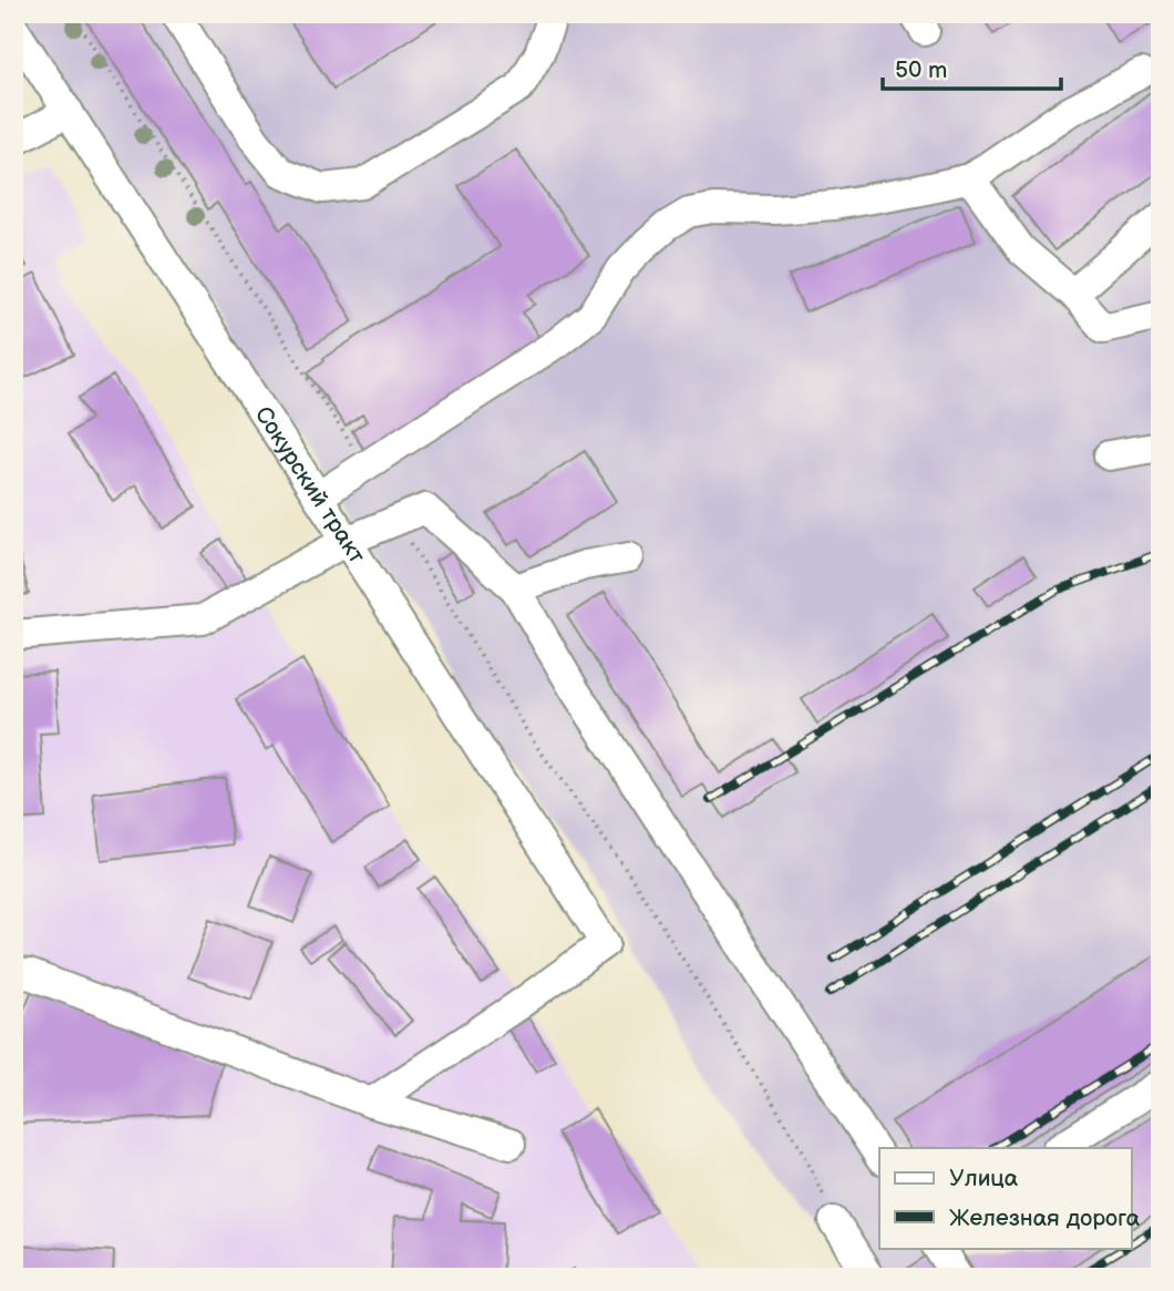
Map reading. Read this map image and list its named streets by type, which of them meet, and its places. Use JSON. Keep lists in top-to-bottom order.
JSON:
{
  "streets": {
    "street": ["Сокурский тракт"]
  },
  "legend": ["Улица", "Железная дорога"],
  "scale_bar": "50 m"
}
